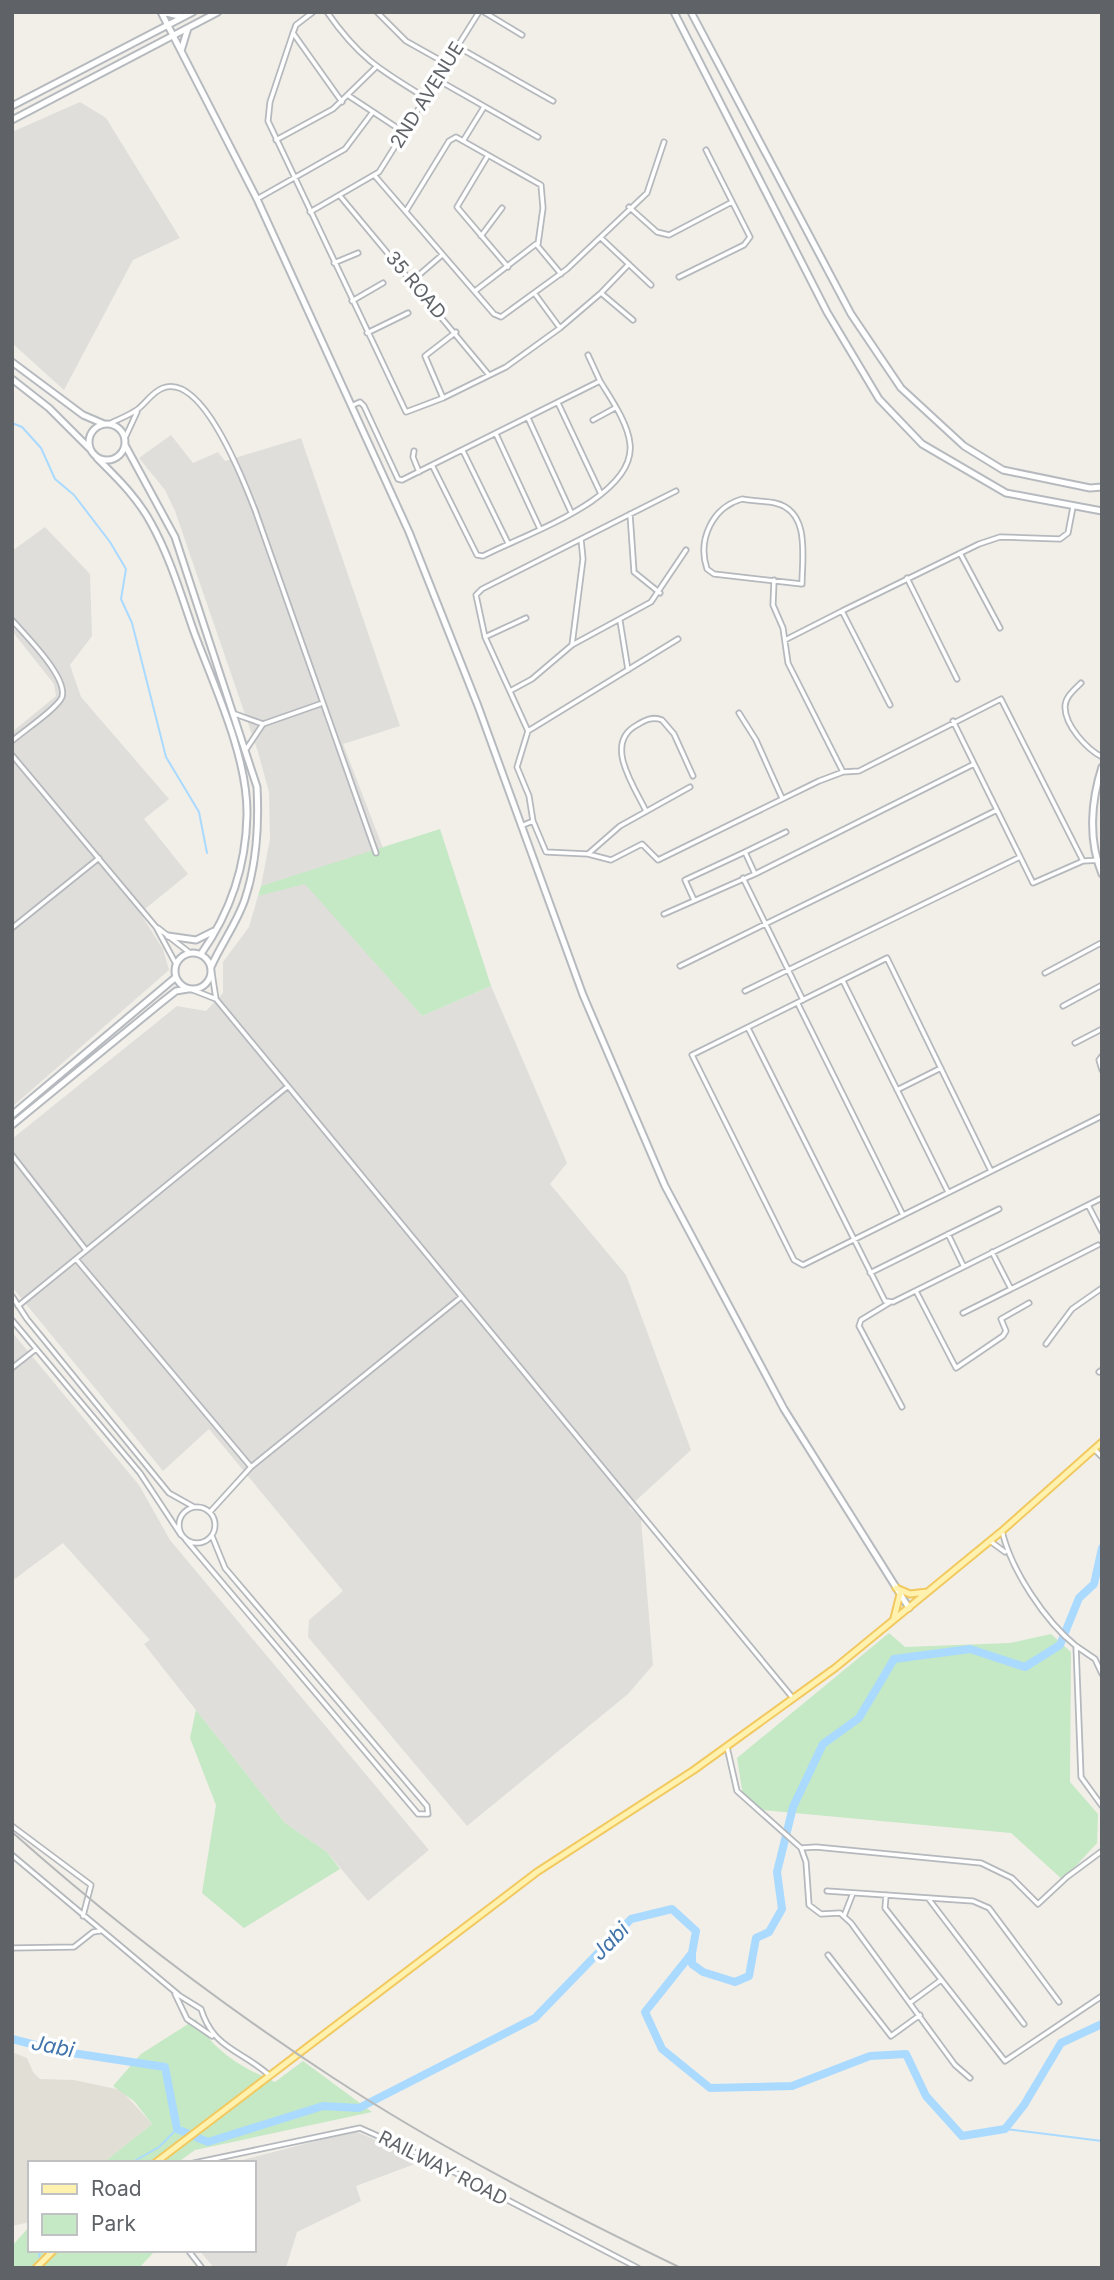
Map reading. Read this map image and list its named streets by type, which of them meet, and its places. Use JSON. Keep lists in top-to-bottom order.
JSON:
{
  "streets": {
    "street": ["2ND AVENUE", "35 ROAD", "RAILWAY ROAD"]
  },
  "crossings": [
    ["2ND AVENUE", "35 ROAD"]
  ],
  "water": ["Jabi"],
  "legend": ["Road", "Park"]
}
